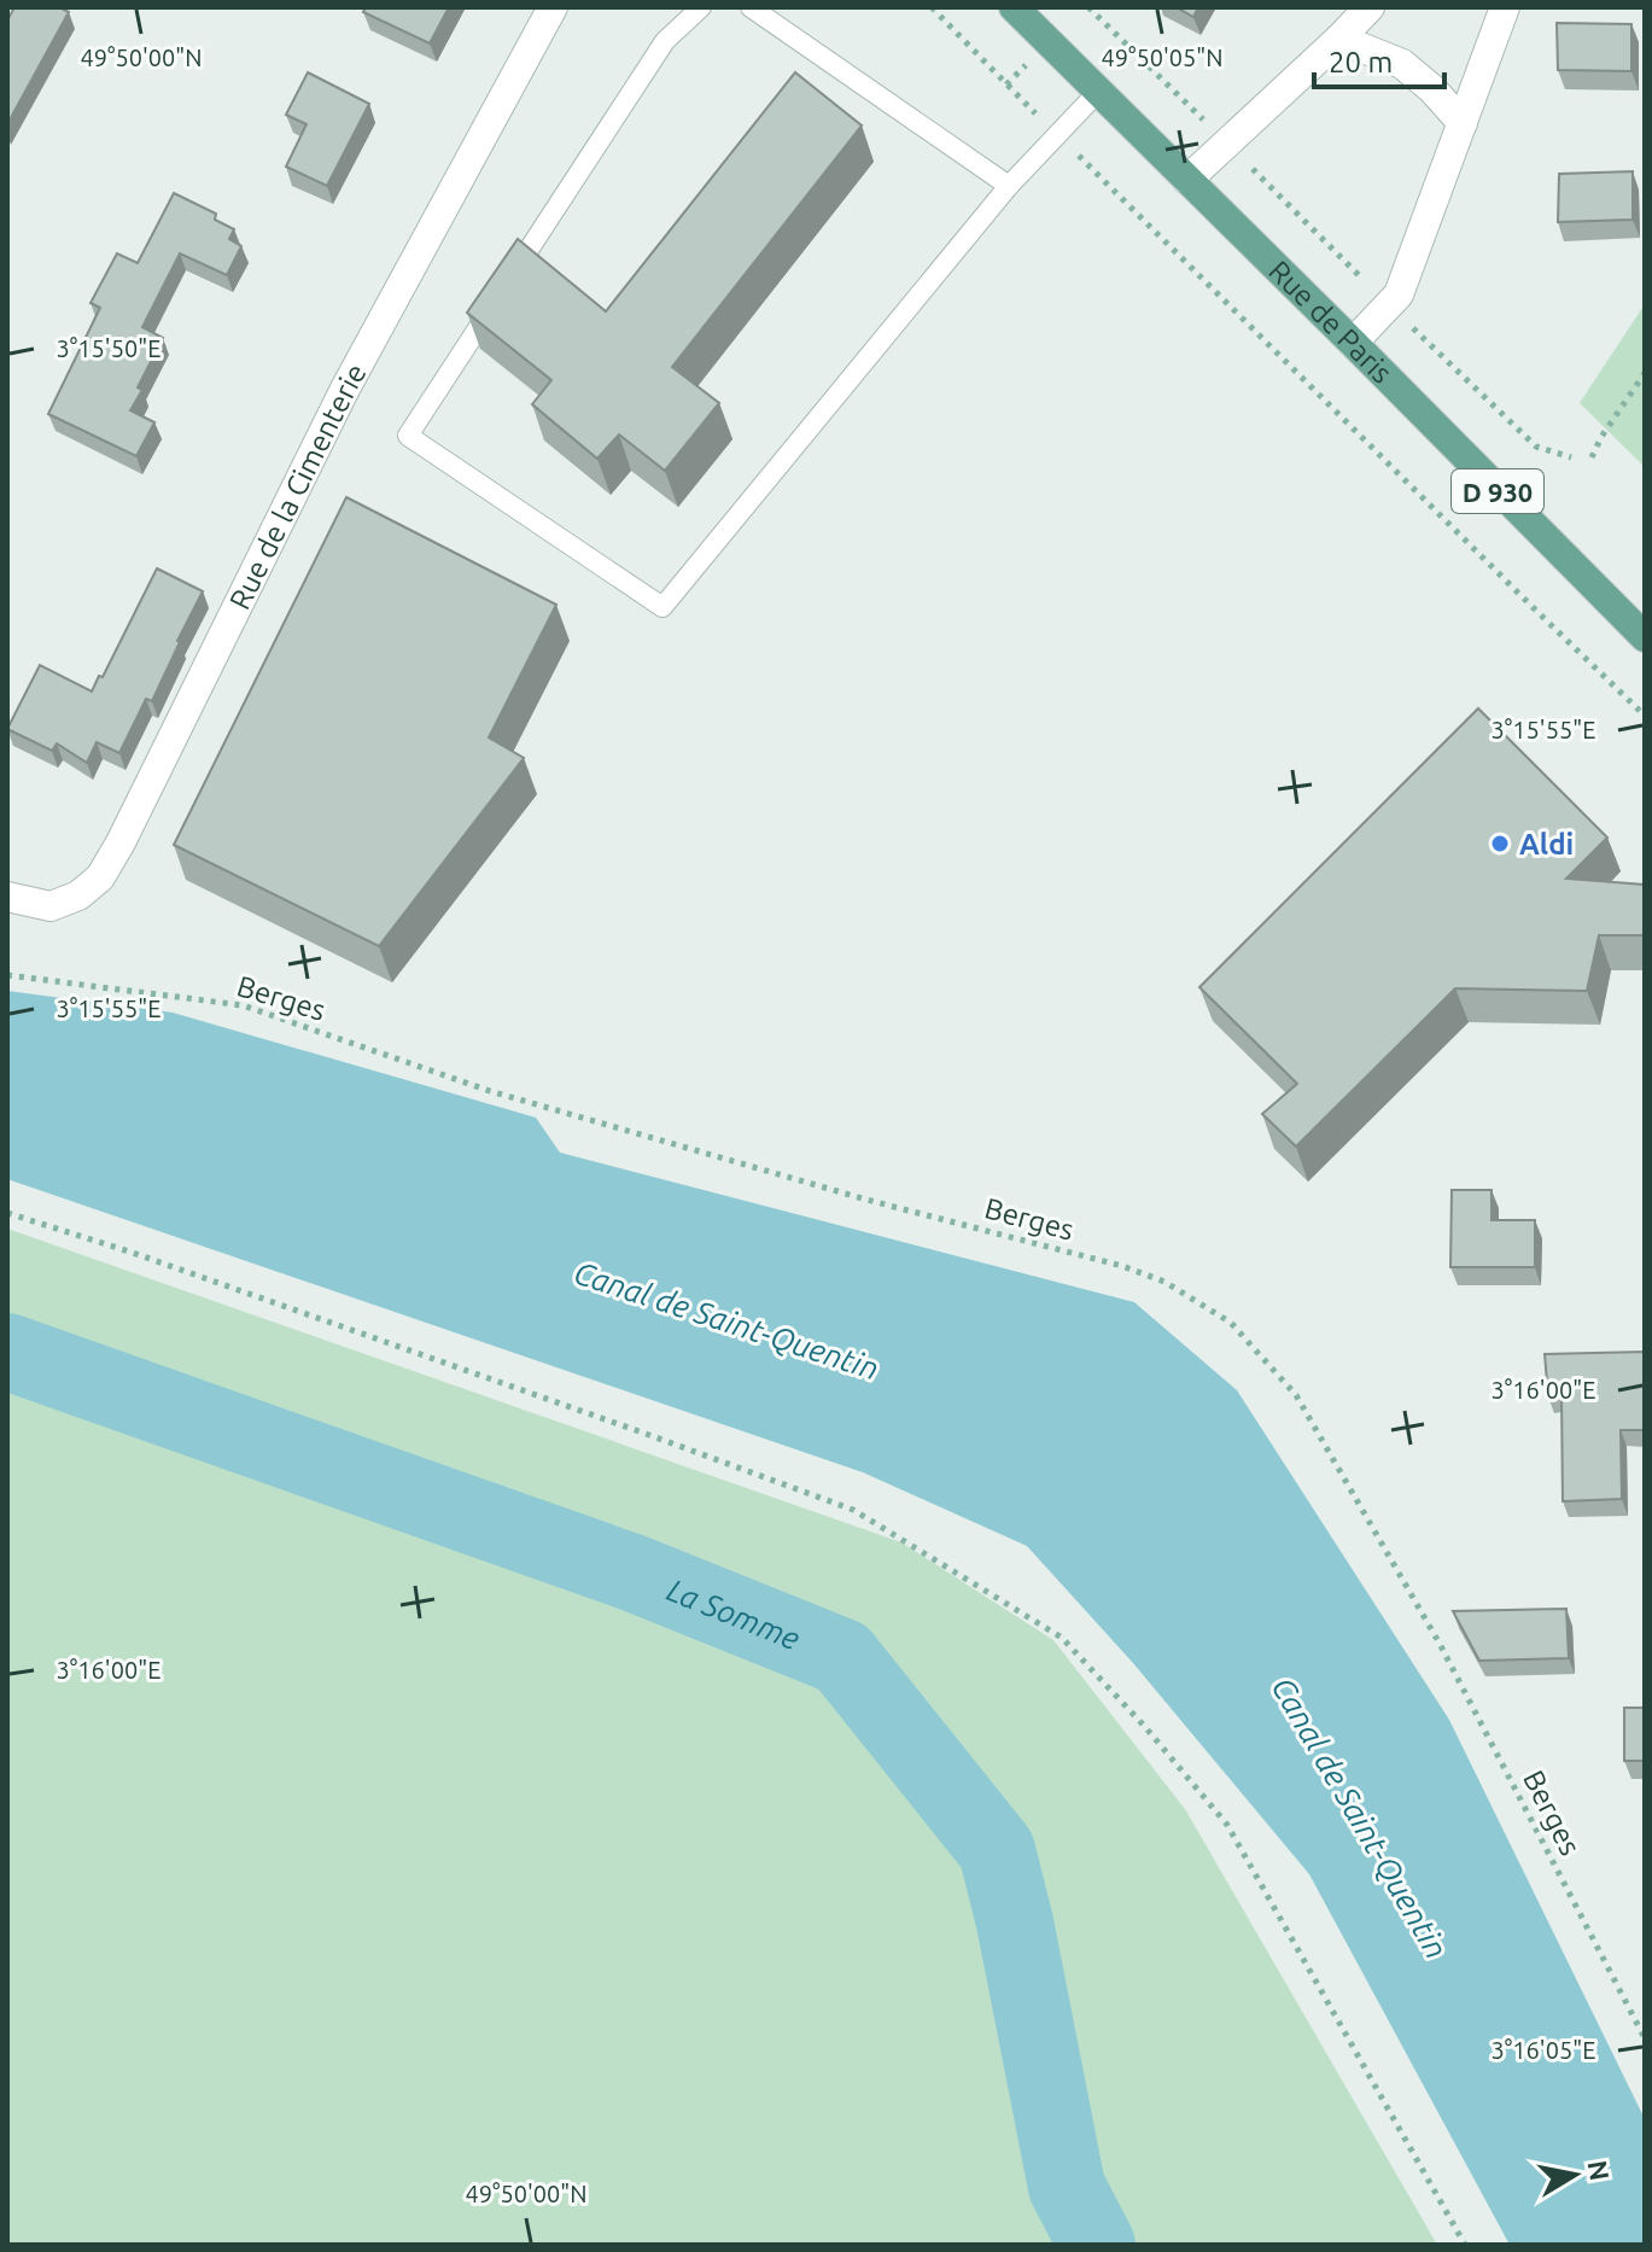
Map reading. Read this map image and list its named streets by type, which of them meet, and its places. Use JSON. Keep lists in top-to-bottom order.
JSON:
{
  "streets": {
    "main road": ["Rue de Paris", "D 930"],
    "street": ["Rue de la Cimenterie"],
    "path": ["Berges"]
  },
  "water": ["Canal de Saint-Quentin", "La Somme"],
  "places": ["Aldi"],
  "scale_bar": "20 m",
  "north": "right",
  "coordinates": [
    "49°50'00\"N",
    "49°50'05\"N",
    "3°15'50\"E",
    "3°15'55\"E",
    "3°16'00\"E",
    "3°16'05\"E"
  ]
}
